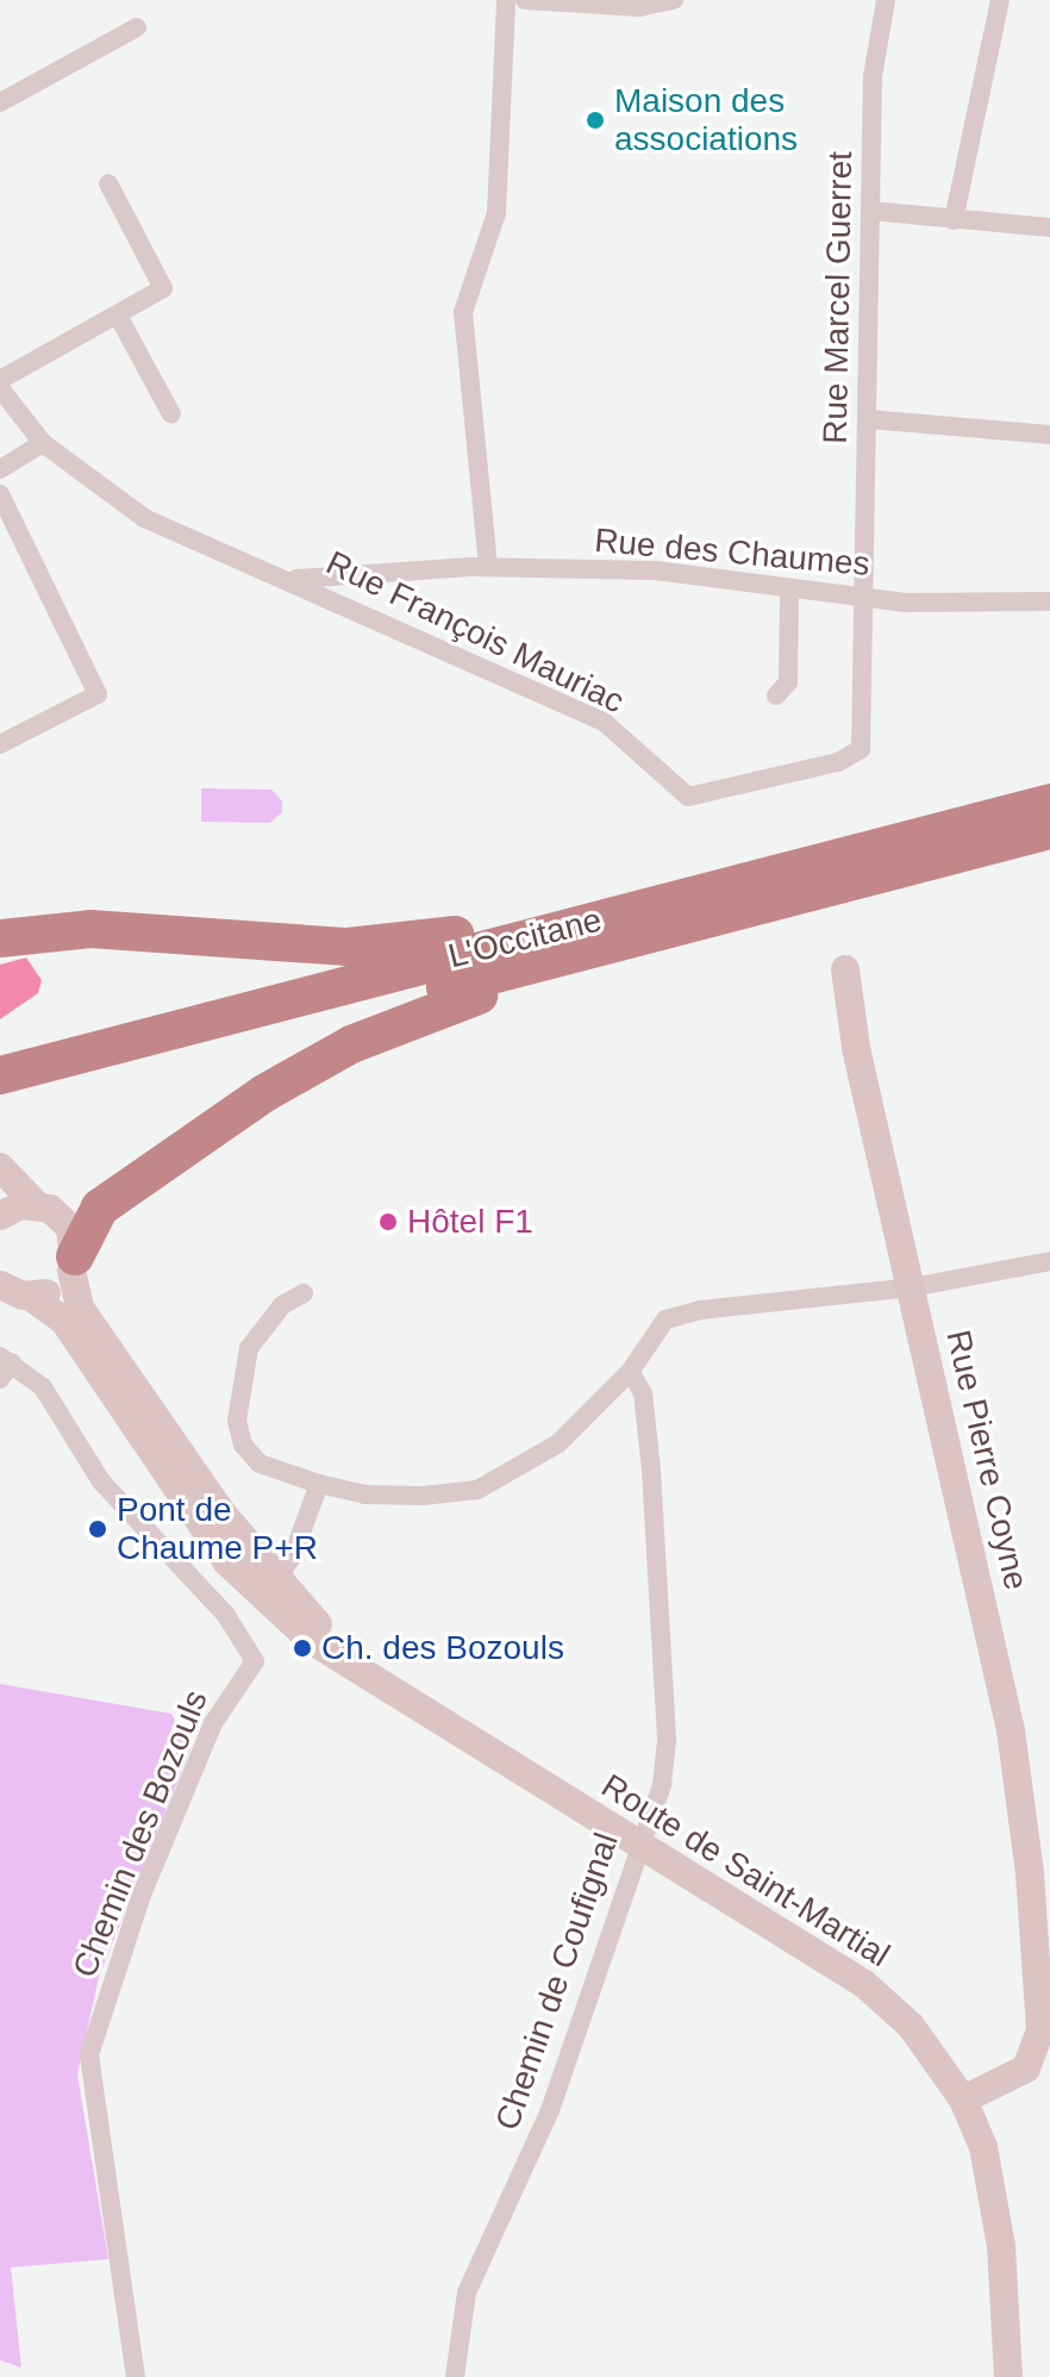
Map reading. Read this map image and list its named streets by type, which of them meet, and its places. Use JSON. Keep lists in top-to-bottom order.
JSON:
{
  "streets": {
    "highway": ["L'Occitane"],
    "main road": ["Rue Pierre Coyne", "Route de Saint-Martial"],
    "street": [
      "Rue Marcel Guerret",
      "Rue des Chaumes",
      "Rue François Mauriac",
      "Chemin des Bozouls",
      "Chemin de Coufignal"
    ]
  },
  "crossings": [
    ["Rue Marcel Guerret", "Rue des Chaumes"],
    ["Rue Marcel Guerret", "Rue François Mauriac"],
    ["Rue des Chaumes", "Rue François Mauriac"],
    ["Rue Pierre Coyne", "Route de Saint-Martial"],
    ["Route de Saint-Martial", "Chemin de Coufignal"]
  ],
  "places": [
    "Maison des associations",
    "Hôtel F1",
    "Pont de Chaume P+R",
    "Ch. des Bozouls"
  ]
}
